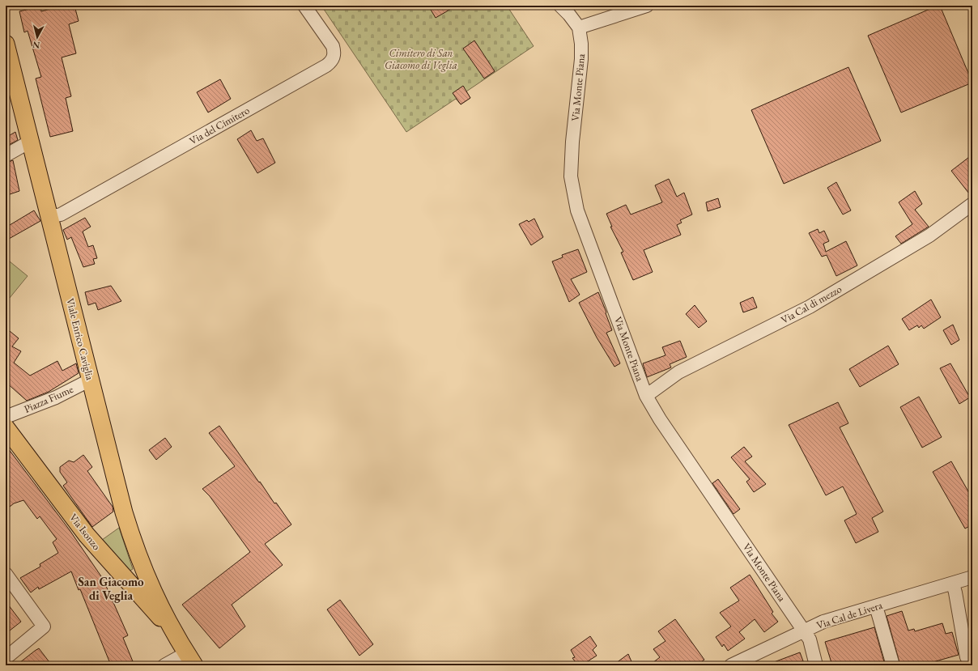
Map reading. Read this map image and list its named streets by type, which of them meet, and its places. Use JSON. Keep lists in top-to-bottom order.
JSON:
{
  "streets": {
    "main road": ["Viale Enrico Caviglia", "Via Isonzo"],
    "street": [
      "Via Monte Piana",
      "Via del Cimitero",
      "Via Cal di mezzo",
      "Piazza Fiume",
      "Via Cal de Livera"
    ]
  },
  "crossings": [
    ["Via Monte Piana", "Via Cal di mezzo"],
    ["Via Monte Piana", "Via Cal de Livera"],
    ["Via del Cimitero", "Viale Enrico Caviglia"],
    ["Viale Enrico Caviglia", "Piazza Fiume"],
    ["Viale Enrico Caviglia", "Via Isonzo"]
  ],
  "districts": ["San Giacomo di Veglia"],
  "parks": ["Cimitero di San Giacomo di Veglia"],
  "north": "bottom"
}
